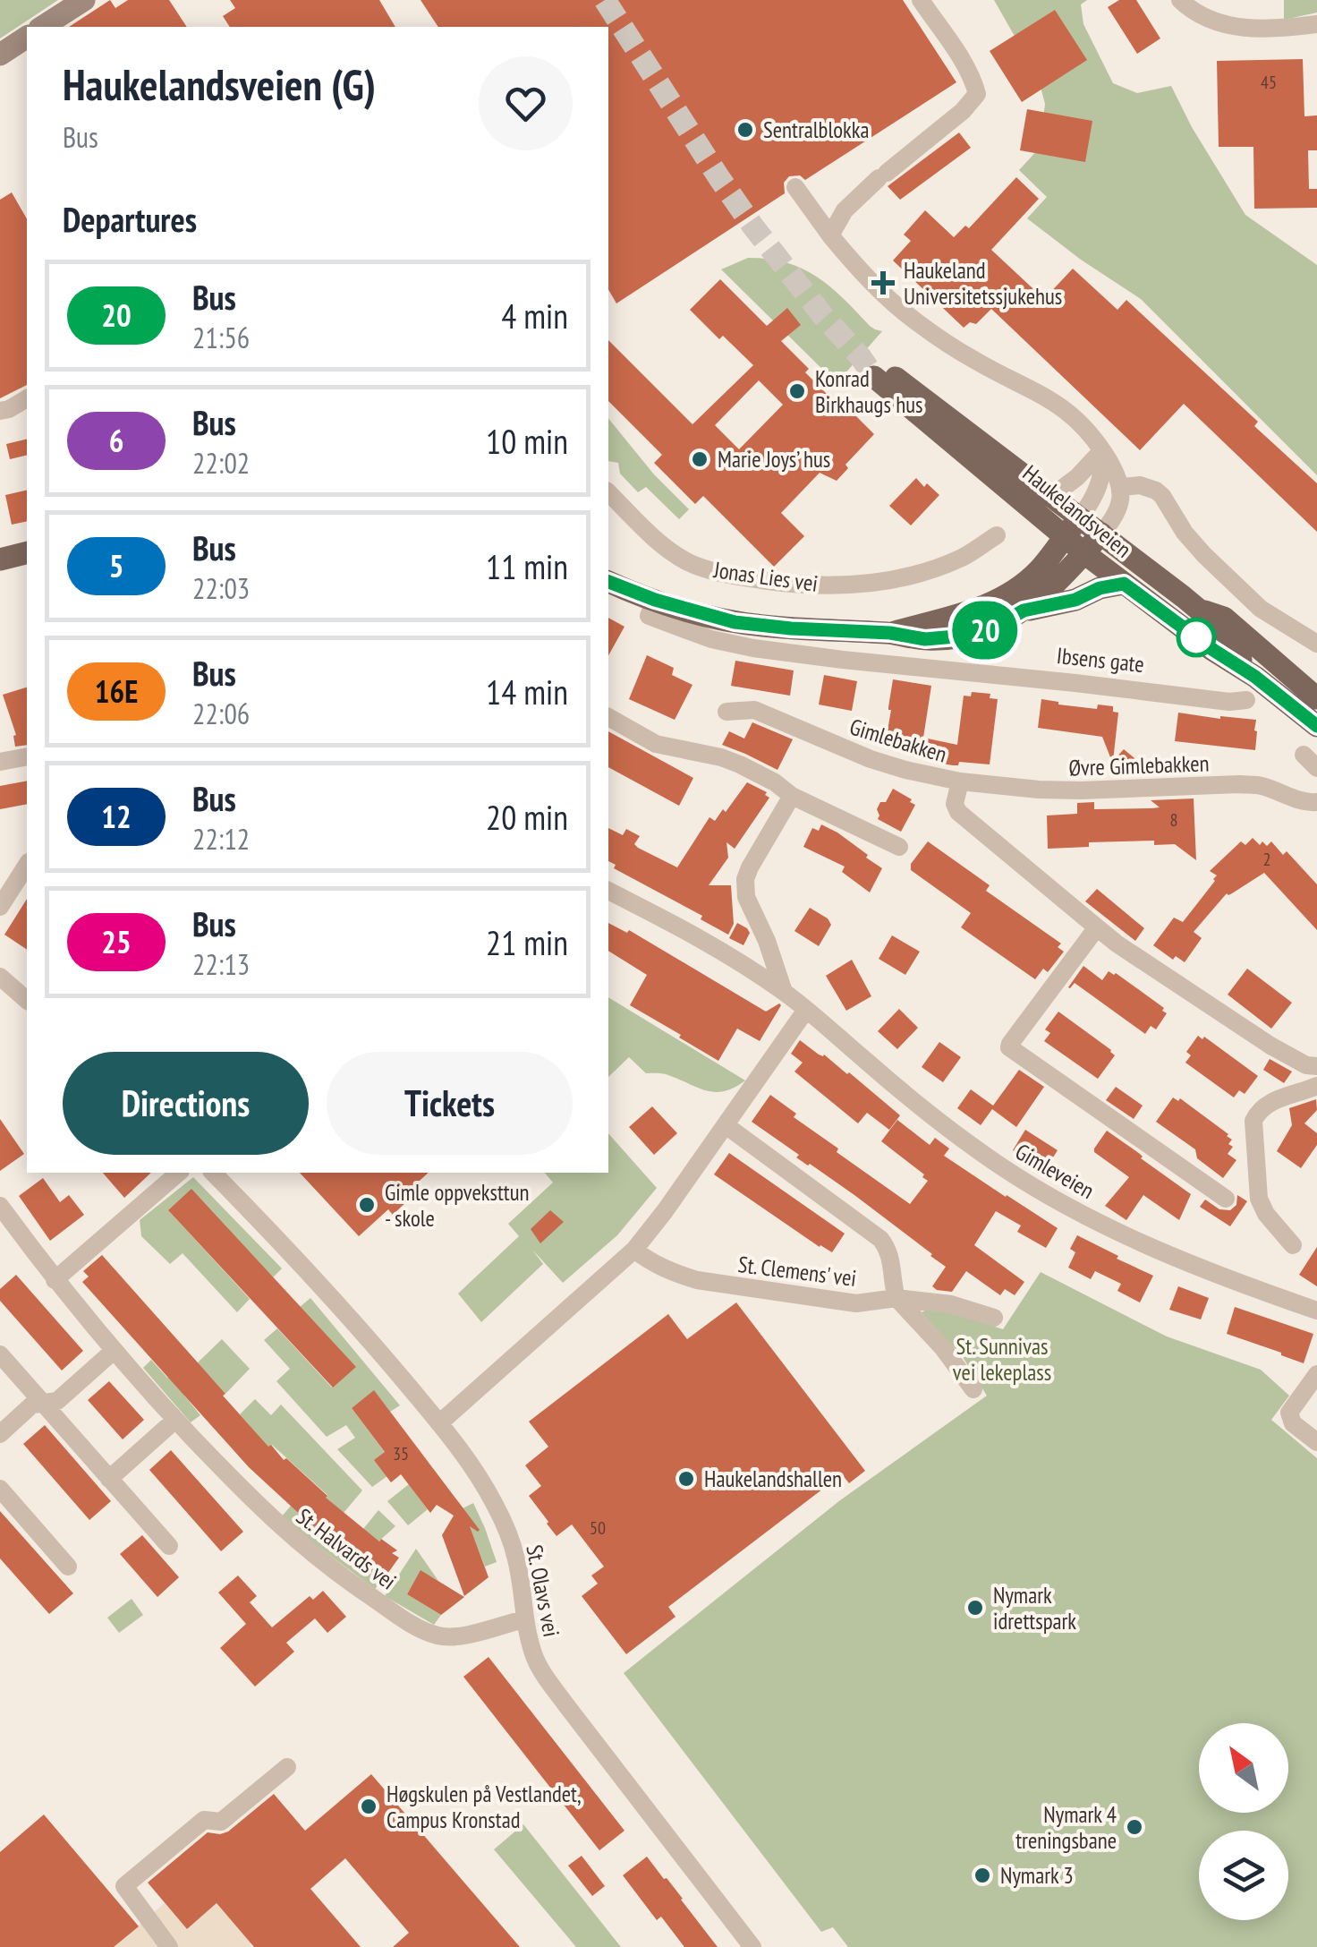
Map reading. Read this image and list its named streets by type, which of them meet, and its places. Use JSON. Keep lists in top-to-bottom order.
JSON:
{
  "streets": {
    "main road": ["Haukelandsveien"],
    "street": [
      "Jonas Lies vei",
      "Ibsens gate",
      "Gimlebakken",
      "Øvre Gimlebakken",
      "Gimleveien",
      "St. Clemens' vei",
      "St. Halvards vei",
      "St. Olavs vei"
    ]
  },
  "crossings": [
    ["Gimlebakken", "Øvre Gimlebakken"],
    ["St. Halvards vei", "St. Olavs vei"]
  ],
  "parks": ["St. Sunnivas vei lekeplass"],
  "places": {
    "other": [
      "Sentralblokka",
      "Konrad Birkhaugs hus",
      "Marie Joys’ hus",
      "Gimle oppveksttun - skole",
      "Haukelandshallen",
      "Nymark idrettspark",
      "Høgskulen på Vestlandet, Campus Kronstad",
      "Nymark 4 treningsbane",
      "Nymark 3"
    ],
    "health": ["Haukeland Universitetssjukehus"]
  },
  "lines": ["bus line 20"],
  "house_numbers": [
    "45",
    "8",
    "2",
    "35",
    "50"
  ],
  "north": "top left",
  "page": {
    "on_map": "20",
    "heading": [
      ["Haukelandsveien (G)", "Bus"],
      "Departures"
    ],
    "list": [
      {
        "mark": "20",
        "name": "Bus",
        "note": "21:56",
        "value": "4 min"
      },
      {
        "mark": "6",
        "name": "Bus",
        "note": "22:02",
        "value": "10 min"
      },
      {
        "mark": "5",
        "name": "Bus",
        "note": "22:03",
        "value": "11 min"
      },
      {
        "mark": "16E",
        "name": "Bus",
        "note": "22:06",
        "value": "14 min"
      },
      {
        "mark": "12",
        "name": "Bus",
        "note": "22:12",
        "value": "20 min"
      },
      {
        "mark": "25",
        "name": "Bus",
        "note": "22:13",
        "value": "21 min"
      }
    ],
    "buttons": ["Directions", "Tickets"]
  }
}
